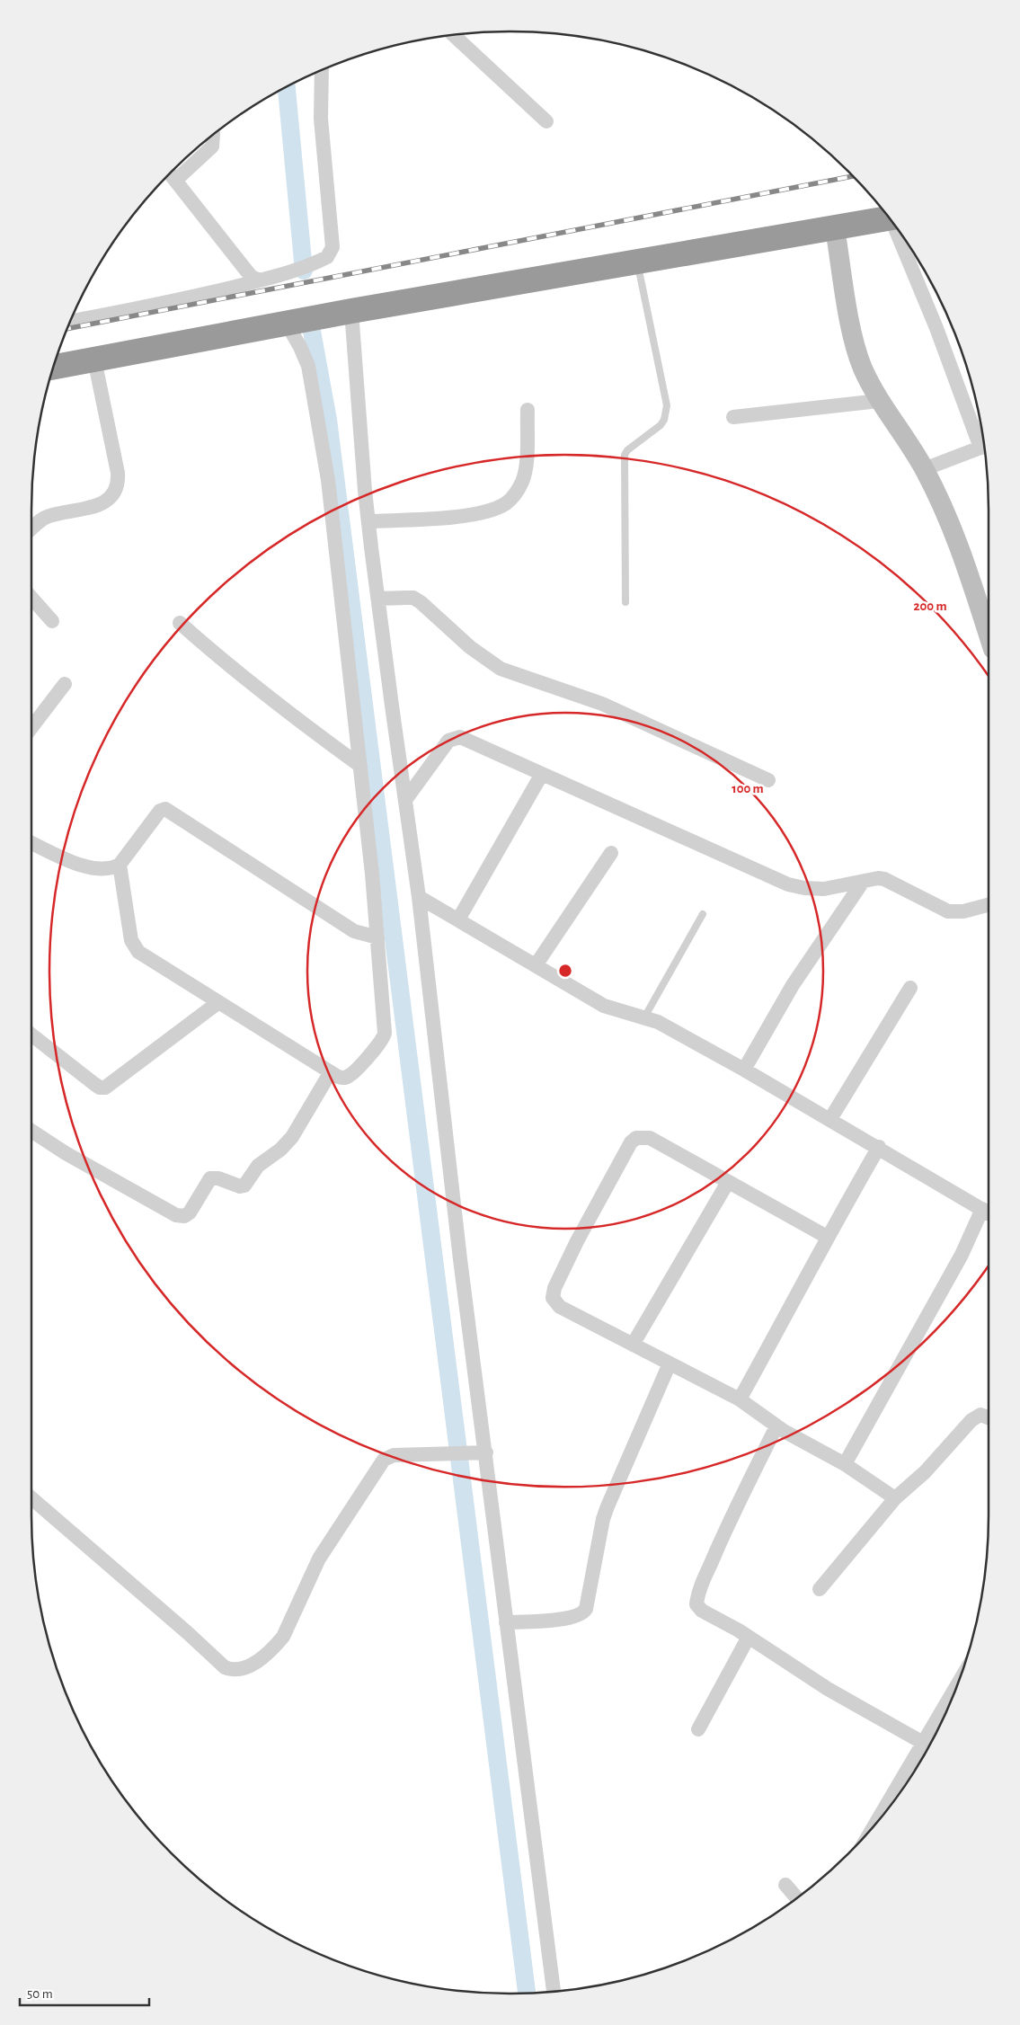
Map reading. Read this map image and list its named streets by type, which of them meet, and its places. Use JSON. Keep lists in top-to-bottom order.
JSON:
{
  "scale_bar": "50 m",
  "rings": ["200 m", "100 m"]
}
